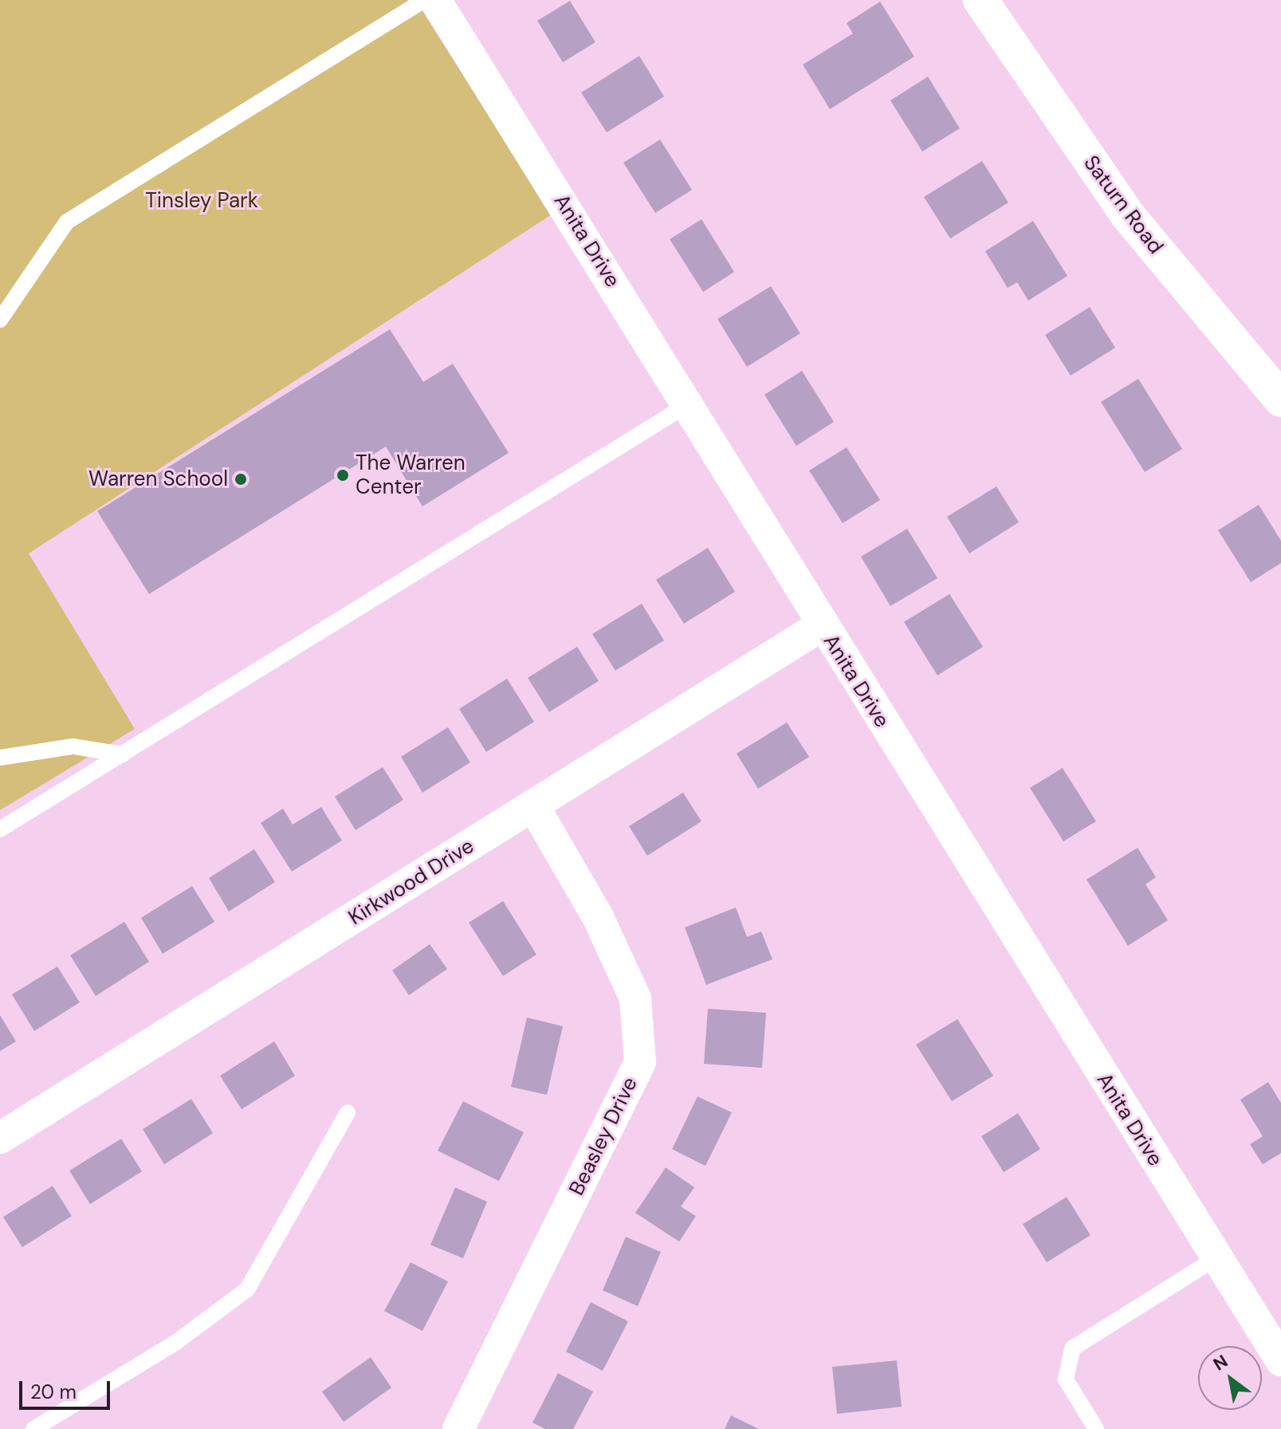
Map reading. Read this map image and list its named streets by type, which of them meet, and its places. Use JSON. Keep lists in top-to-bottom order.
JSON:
{
  "streets": {
    "street": [
      "Saturn Road",
      "Anita Drive",
      "Kirkwood Drive",
      "Beasley Drive"
    ]
  },
  "crossings": [
    ["Anita Drive", "Kirkwood Drive"],
    ["Kirkwood Drive", "Beasley Drive"]
  ],
  "parks": ["Tinsley Park"],
  "places": ["The Warren Center", "Warren School"],
  "scale_bar": "20 m",
  "north": "top left"
}
